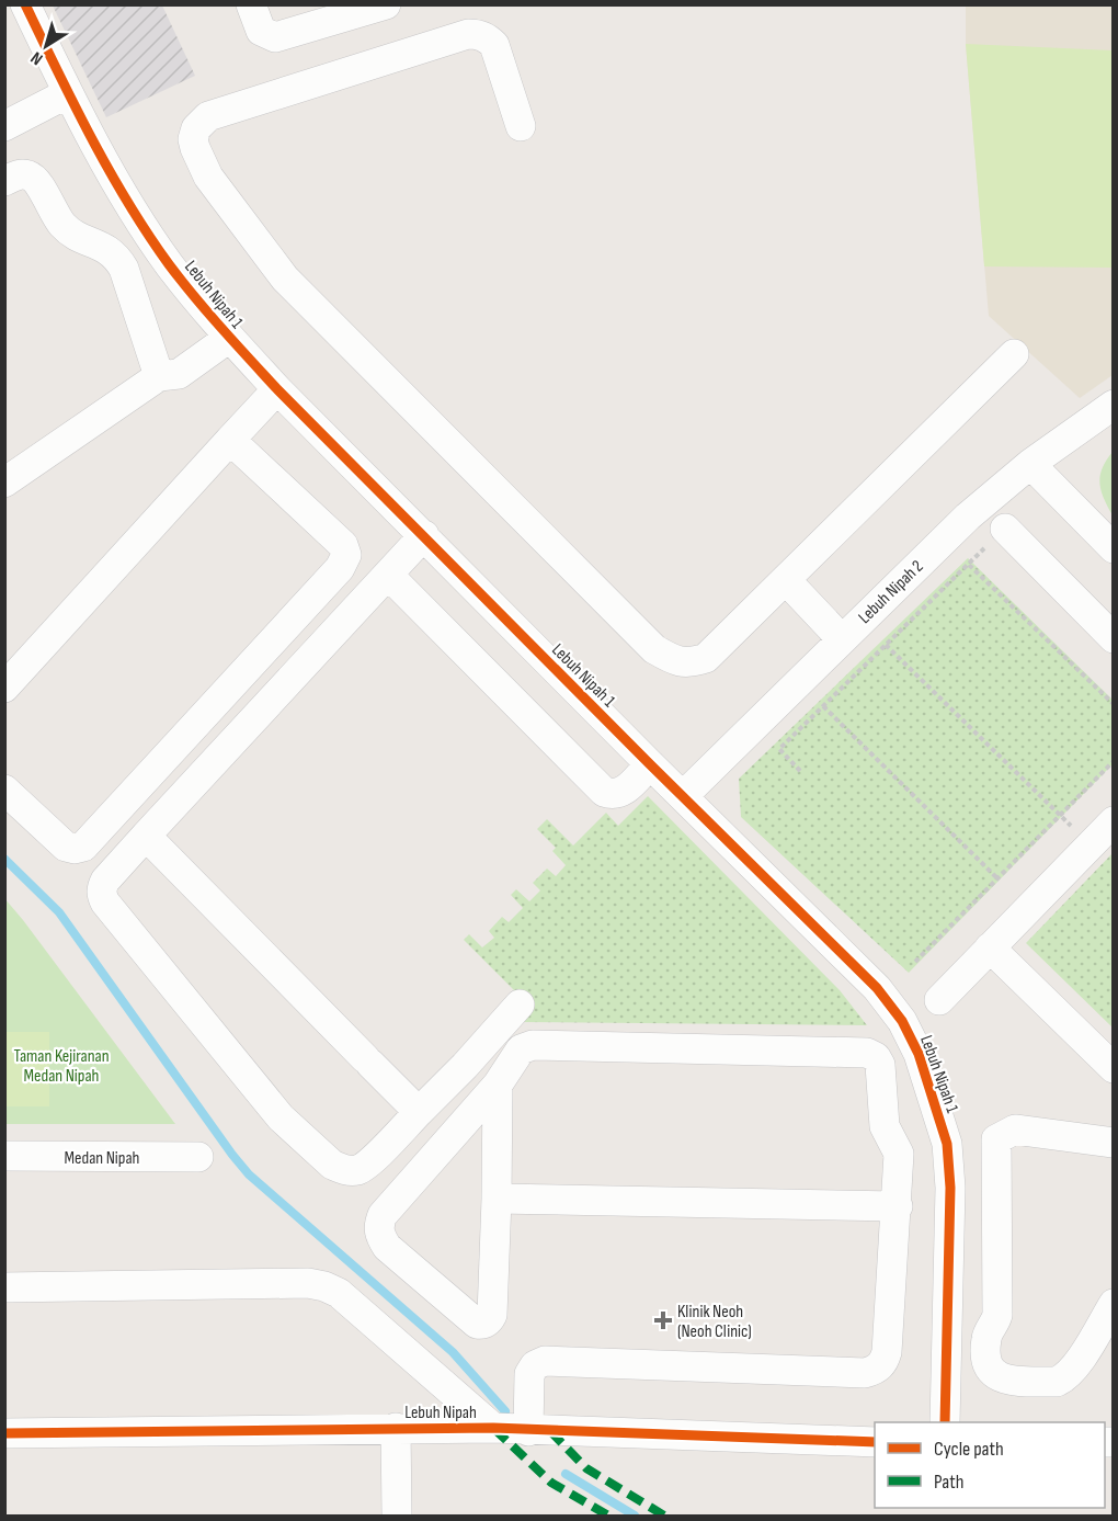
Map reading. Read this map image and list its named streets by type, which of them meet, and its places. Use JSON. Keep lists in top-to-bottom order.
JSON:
{
  "streets": {
    "street": [
      "Lebuh Nipah 1",
      "Lebuh Nipah 2",
      "Medan Nipah",
      "Lebuh Nipah"
    ]
  },
  "crossings": [
    ["Lebuh Nipah 1", "Lebuh Nipah 2"]
  ],
  "parks": ["Taman Kejiranan Medan Nipah"],
  "places": {
    "health": ["Klinik Neoh (Neoh Clinic)"]
  },
  "legend": ["Cycle path", "Path"],
  "north": "bottom left"
}
